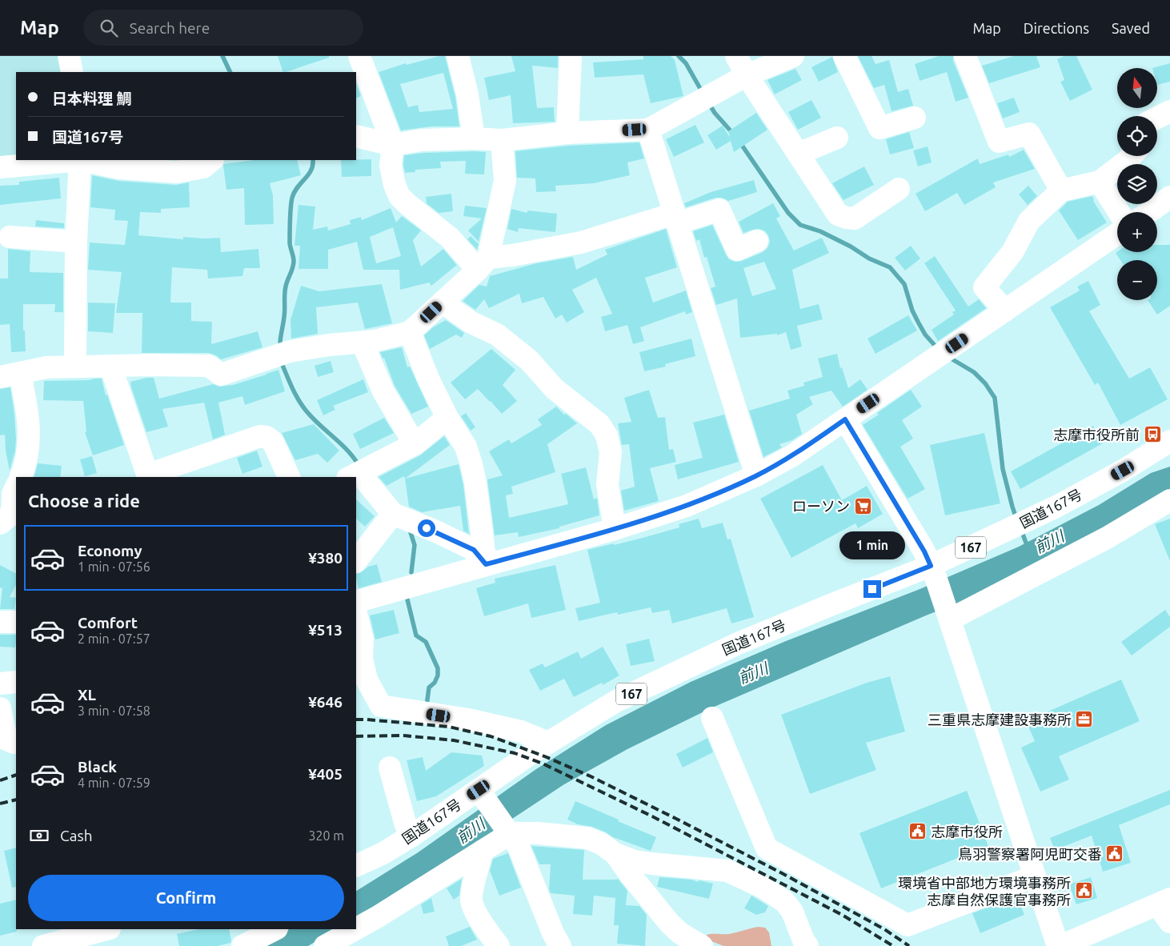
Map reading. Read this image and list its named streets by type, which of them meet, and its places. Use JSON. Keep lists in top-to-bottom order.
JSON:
{
  "streets": {
    "main road": ["国道167号", "167"]
  },
  "water": ["前川"],
  "places": {
    "bus stop": ["志摩市役所前"],
    "supermarket": ["ローソン"],
    "office": ["三重県志摩建設事務所"],
    "public building": ["志摩市役所", "鳥羽警察署阿児町交番", "環境省中部地方環境事務所 志摩自然保護官事務所"]
  },
  "north": "top",
  "page": {
    "header": "Map",
    "search": "Search here",
    "nav": ["Map", "Directions", "Saved"],
    "map_buttons": ["+", "−"],
    "banner": ["日本料理 鯛", "国道167号"],
    "heading": "Choose a ride",
    "list": [
      {
        "name": "Economy",
        "note": "1 min · 07:56",
        "value": "¥380"
      },
      {
        "name": "Comfort",
        "note": "2 min · 07:57",
        "value": "¥513"
      },
      {
        "name": "XL",
        "note": "3 min · 07:58",
        "value": "¥646"
      },
      {
        "name": "Black",
        "note": "4 min · 07:59",
        "value": "¥405"
      }
    ],
    "bubble": "1 min",
    "pay": ["Cash", "320 m"],
    "buttons": "Confirm"
  }
}
